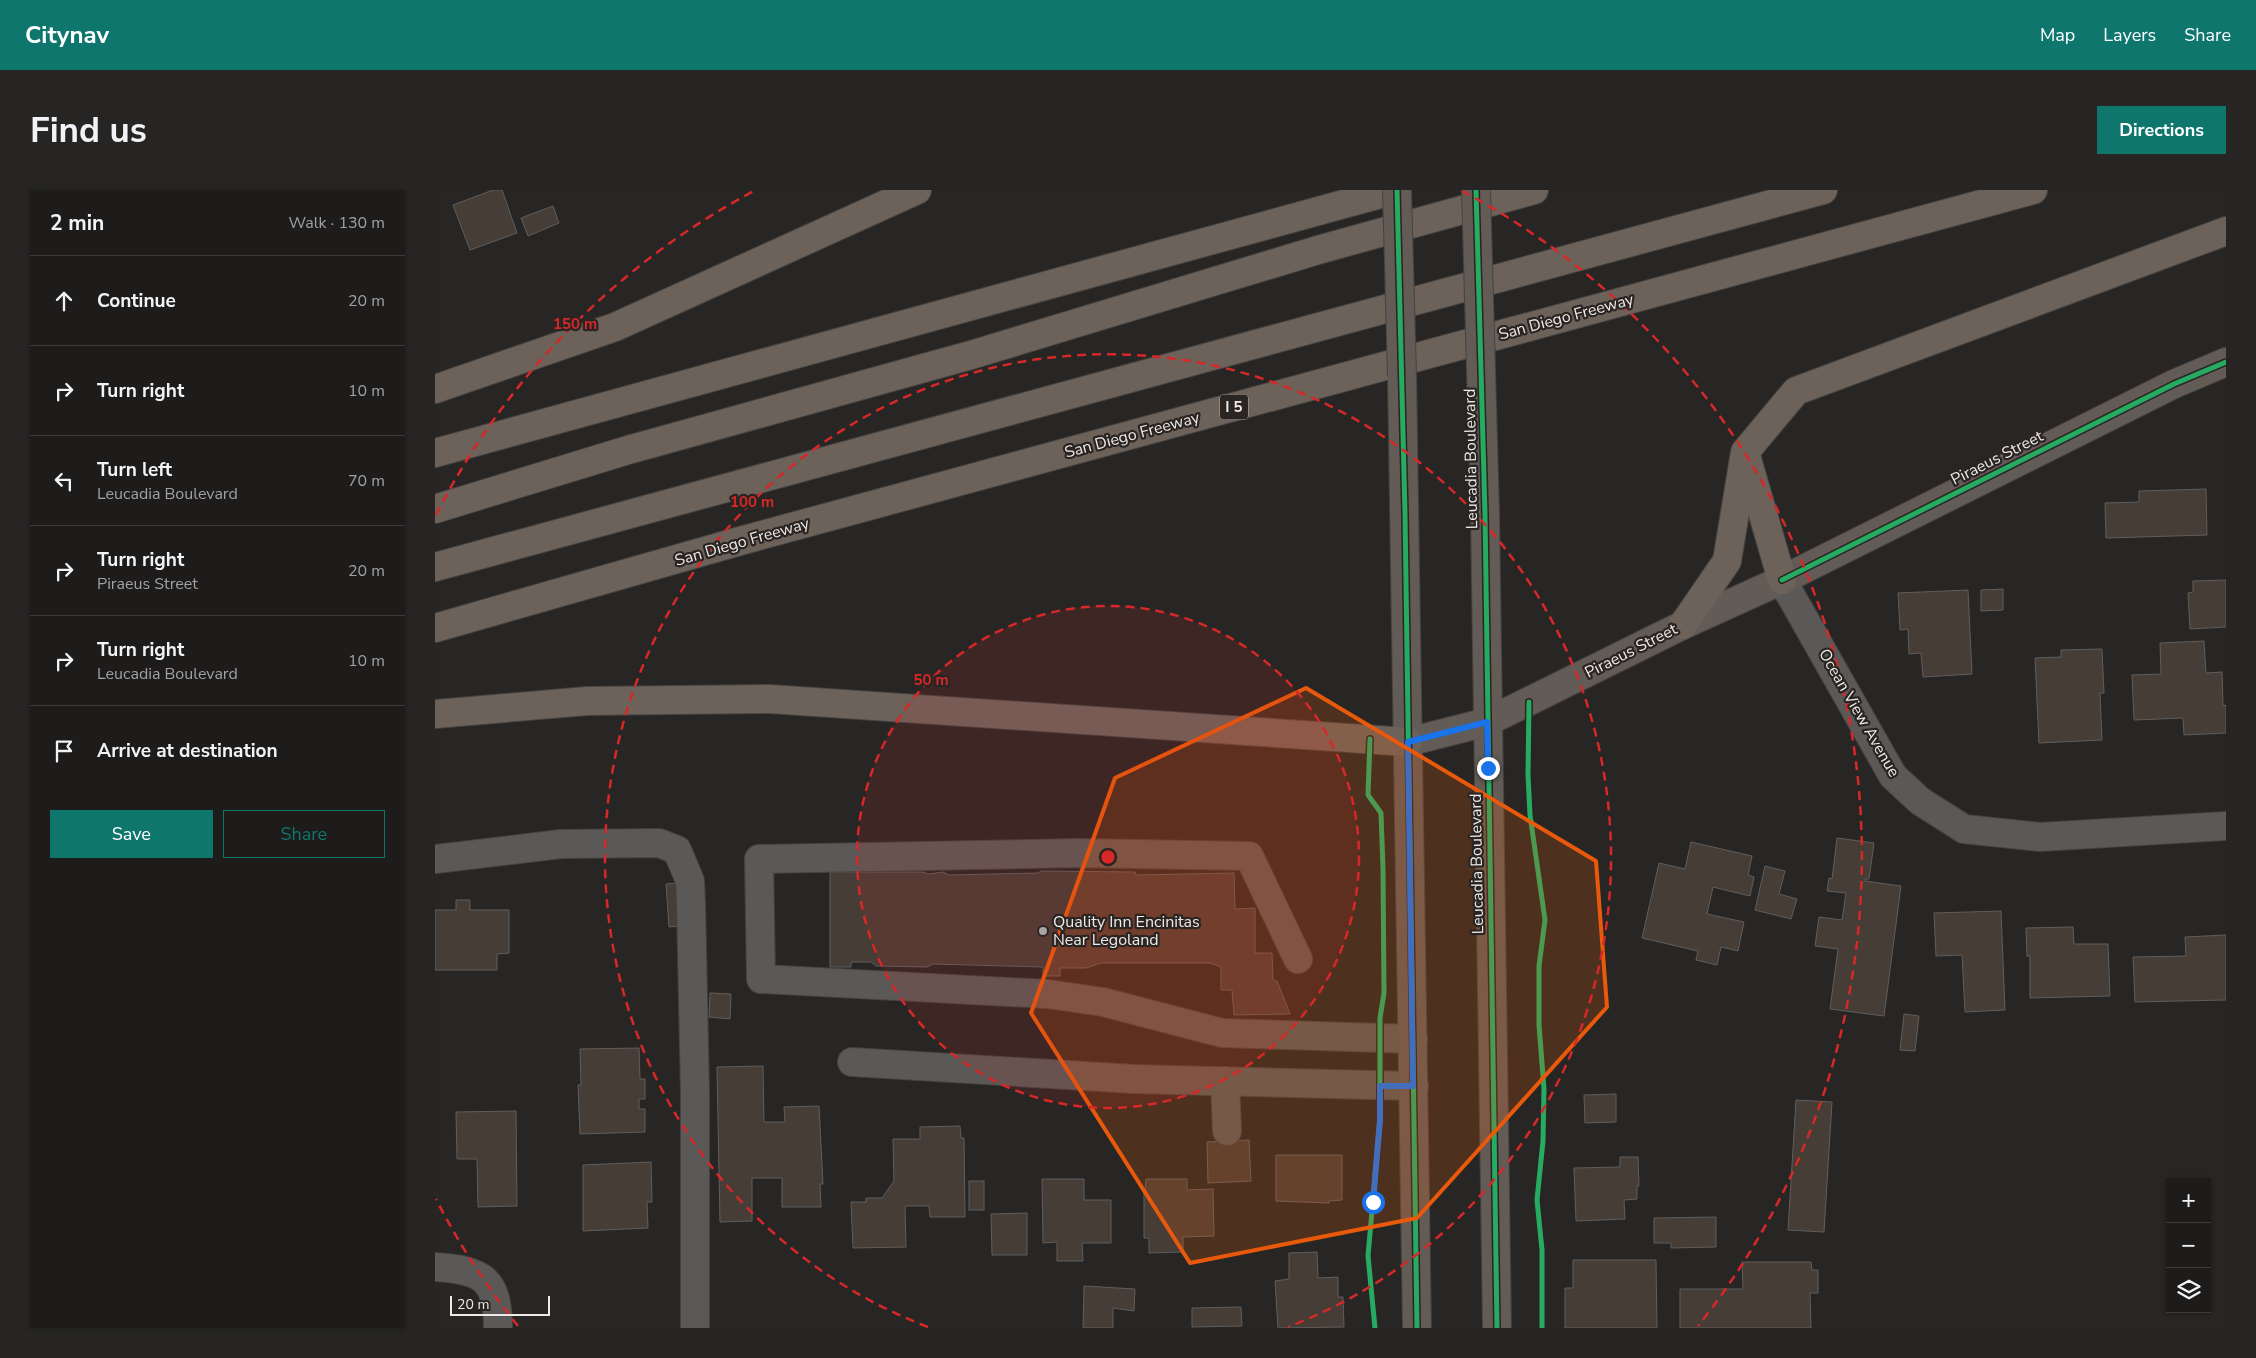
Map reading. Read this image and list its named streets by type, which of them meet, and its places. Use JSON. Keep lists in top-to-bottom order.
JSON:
{
  "streets": {
    "highway": ["San Diego Freeway", "I 5"],
    "main road": ["Piraeus Street", "Leucadia Boulevard"],
    "street": ["Ocean View Avenue"]
  },
  "crossings": [
    ["Piraeus Street", "Leucadia Boulevard"],
    ["Piraeus Street", "Ocean View Avenue"]
  ],
  "places": ["Quality Inn Encinitas Near Legoland"],
  "scale_bar": "20 m",
  "page": {
    "header": "Citynav",
    "nav": ["Map", "Layers", "Share"],
    "buttons": [
      "Directions",
      ["Save", "Share"]
    ],
    "title": "Find us",
    "heading": ["2 min", "Walk · 130 m"],
    "list": [
      ["Continue", "20 m"],
      ["Turn right", "10 m"],
      ["Turn left", "Leucadia Boulevard", "70 m"],
      ["Turn right", "Piraeus Street", "20 m"],
      ["Turn right", "Leucadia Boulevard", "10 m"],
      "Arrive at destination"
    ],
    "map_buttons": ["+", "−"],
    "scale": "20 m"
  },
  "rings": ["150 m", "100 m", "50 m"]
}
